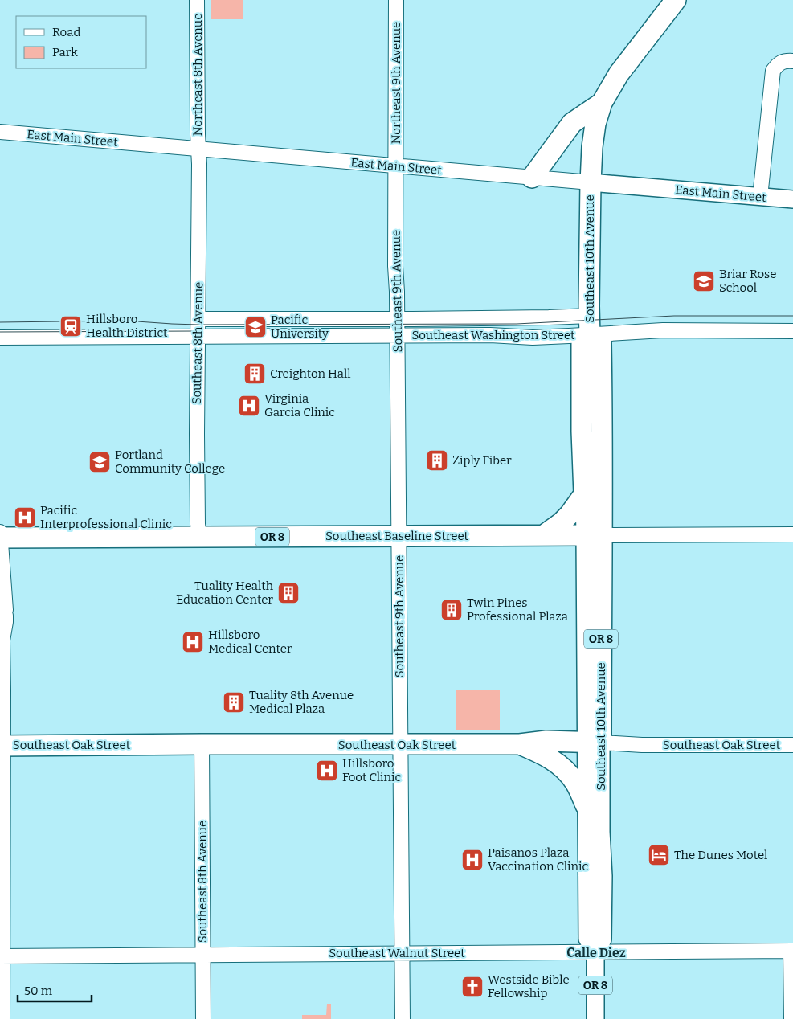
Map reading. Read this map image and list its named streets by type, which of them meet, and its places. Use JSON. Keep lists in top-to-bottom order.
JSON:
{
  "streets": {
    "highway": [
      "Southeast 10th Avenue",
      "Southeast Baseline Street",
      "OR 8",
      "Southeast Oak Street"
    ],
    "main road": ["East Main Street"],
    "street": [
      "Northeast 8th Avenue",
      "Northeast 9th Avenue",
      "Southeast 9th Avenue",
      "Southeast Washington Street",
      "Southeast 8th Avenue",
      "Southeast Walnut Street"
    ]
  },
  "crossings": [
    ["Northeast 8th Avenue", "East Main Street"],
    ["Northeast 8th Avenue", "Southeast 8th Avenue"],
    ["Northeast 9th Avenue", "East Main Street"],
    ["Northeast 9th Avenue", "Southeast 9th Avenue"],
    ["East Main Street", "Southeast 10th Avenue"],
    ["East Main Street", "Southeast 9th Avenue"],
    ["East Main Street", "Southeast 8th Avenue"],
    ["Southeast 10th Avenue", "Southeast Washington Street"],
    ["Southeast 10th Avenue", "Southeast Baseline Street"],
    ["Southeast 10th Avenue", "OR 8"],
    ["Southeast 10th Avenue", "Southeast Oak Street"],
    ["Southeast 10th Avenue", "Southeast Walnut Street"],
    ["Southeast 9th Avenue", "Southeast Washington Street"],
    ["Southeast 9th Avenue", "Southeast Baseline Street"],
    ["Southeast 9th Avenue", "Southeast Oak Street"],
    ["Southeast 9th Avenue", "Southeast Walnut Street"],
    ["Southeast Washington Street", "Southeast 8th Avenue"],
    ["Southeast 8th Avenue", "Southeast Baseline Street"],
    ["Southeast 8th Avenue", "Southeast Oak Street"],
    ["Southeast 8th Avenue", "Southeast Walnut Street"],
    ["OR 8", "Southeast Oak Street"]
  ],
  "districts": ["Calle Diez"],
  "places": {
    "school or university": ["Briar Rose School", "Pacific University", "Portland Community College"],
    "station": ["Hillsboro Health District"],
    "building": [
      "Creighton Hall",
      "Ziply Fiber",
      "Tuality Health Education Center",
      "Twin Pines Professional Plaza",
      "Tuality 8th Avenue Medical Plaza"
    ],
    "hospital": [
      "Virginia Garcia Clinic",
      "Pacific Interprofessional Clinic",
      "Hillsboro Medical Center",
      "Hillsboro Foot Clinic",
      "Paisanos Plaza Vaccination Clinic"
    ],
    "hotel": ["The Dunes Motel"],
    "church": ["Westside Bible Fellowship"]
  },
  "legend": ["Road", "Park"],
  "scale_bar": "50 m"
}
